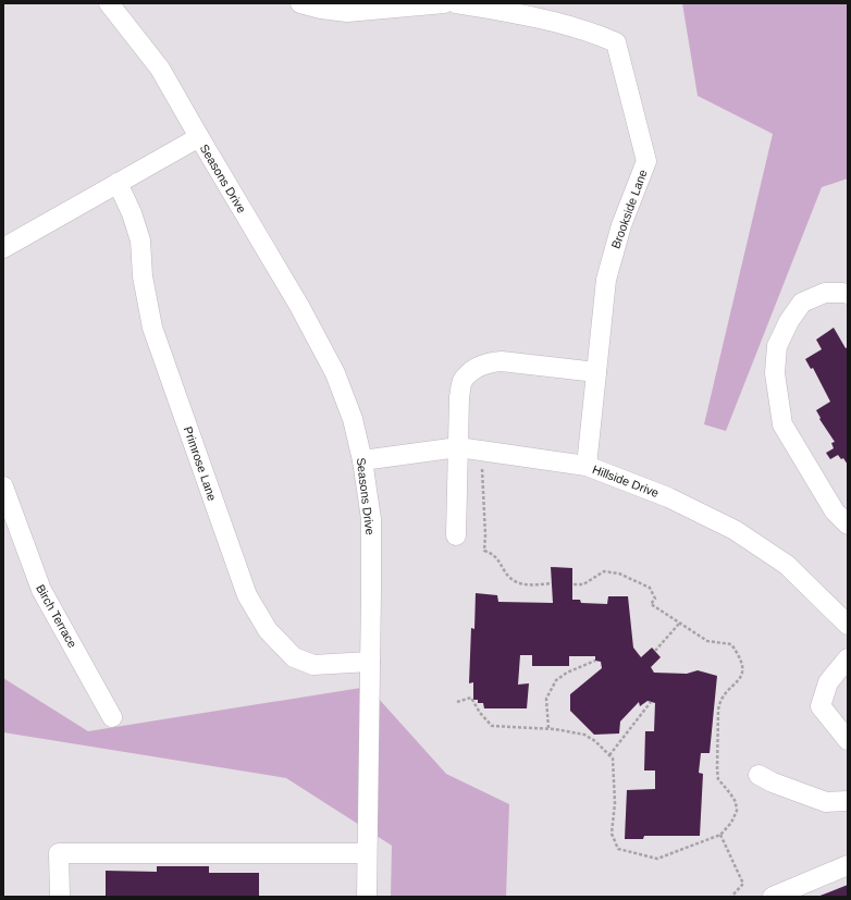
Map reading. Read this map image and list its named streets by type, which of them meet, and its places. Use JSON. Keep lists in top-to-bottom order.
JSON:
{
  "streets": {
    "street": [
      "Seasons Drive",
      "Brookside Lane",
      "Primrose Lane",
      "Hillside Drive",
      "Birch Terrace"
    ]
  },
  "crossings": [
    ["Seasons Drive", "Primrose Lane"],
    ["Seasons Drive", "Hillside Drive"],
    ["Brookside Lane", "Hillside Drive"]
  ]
}
